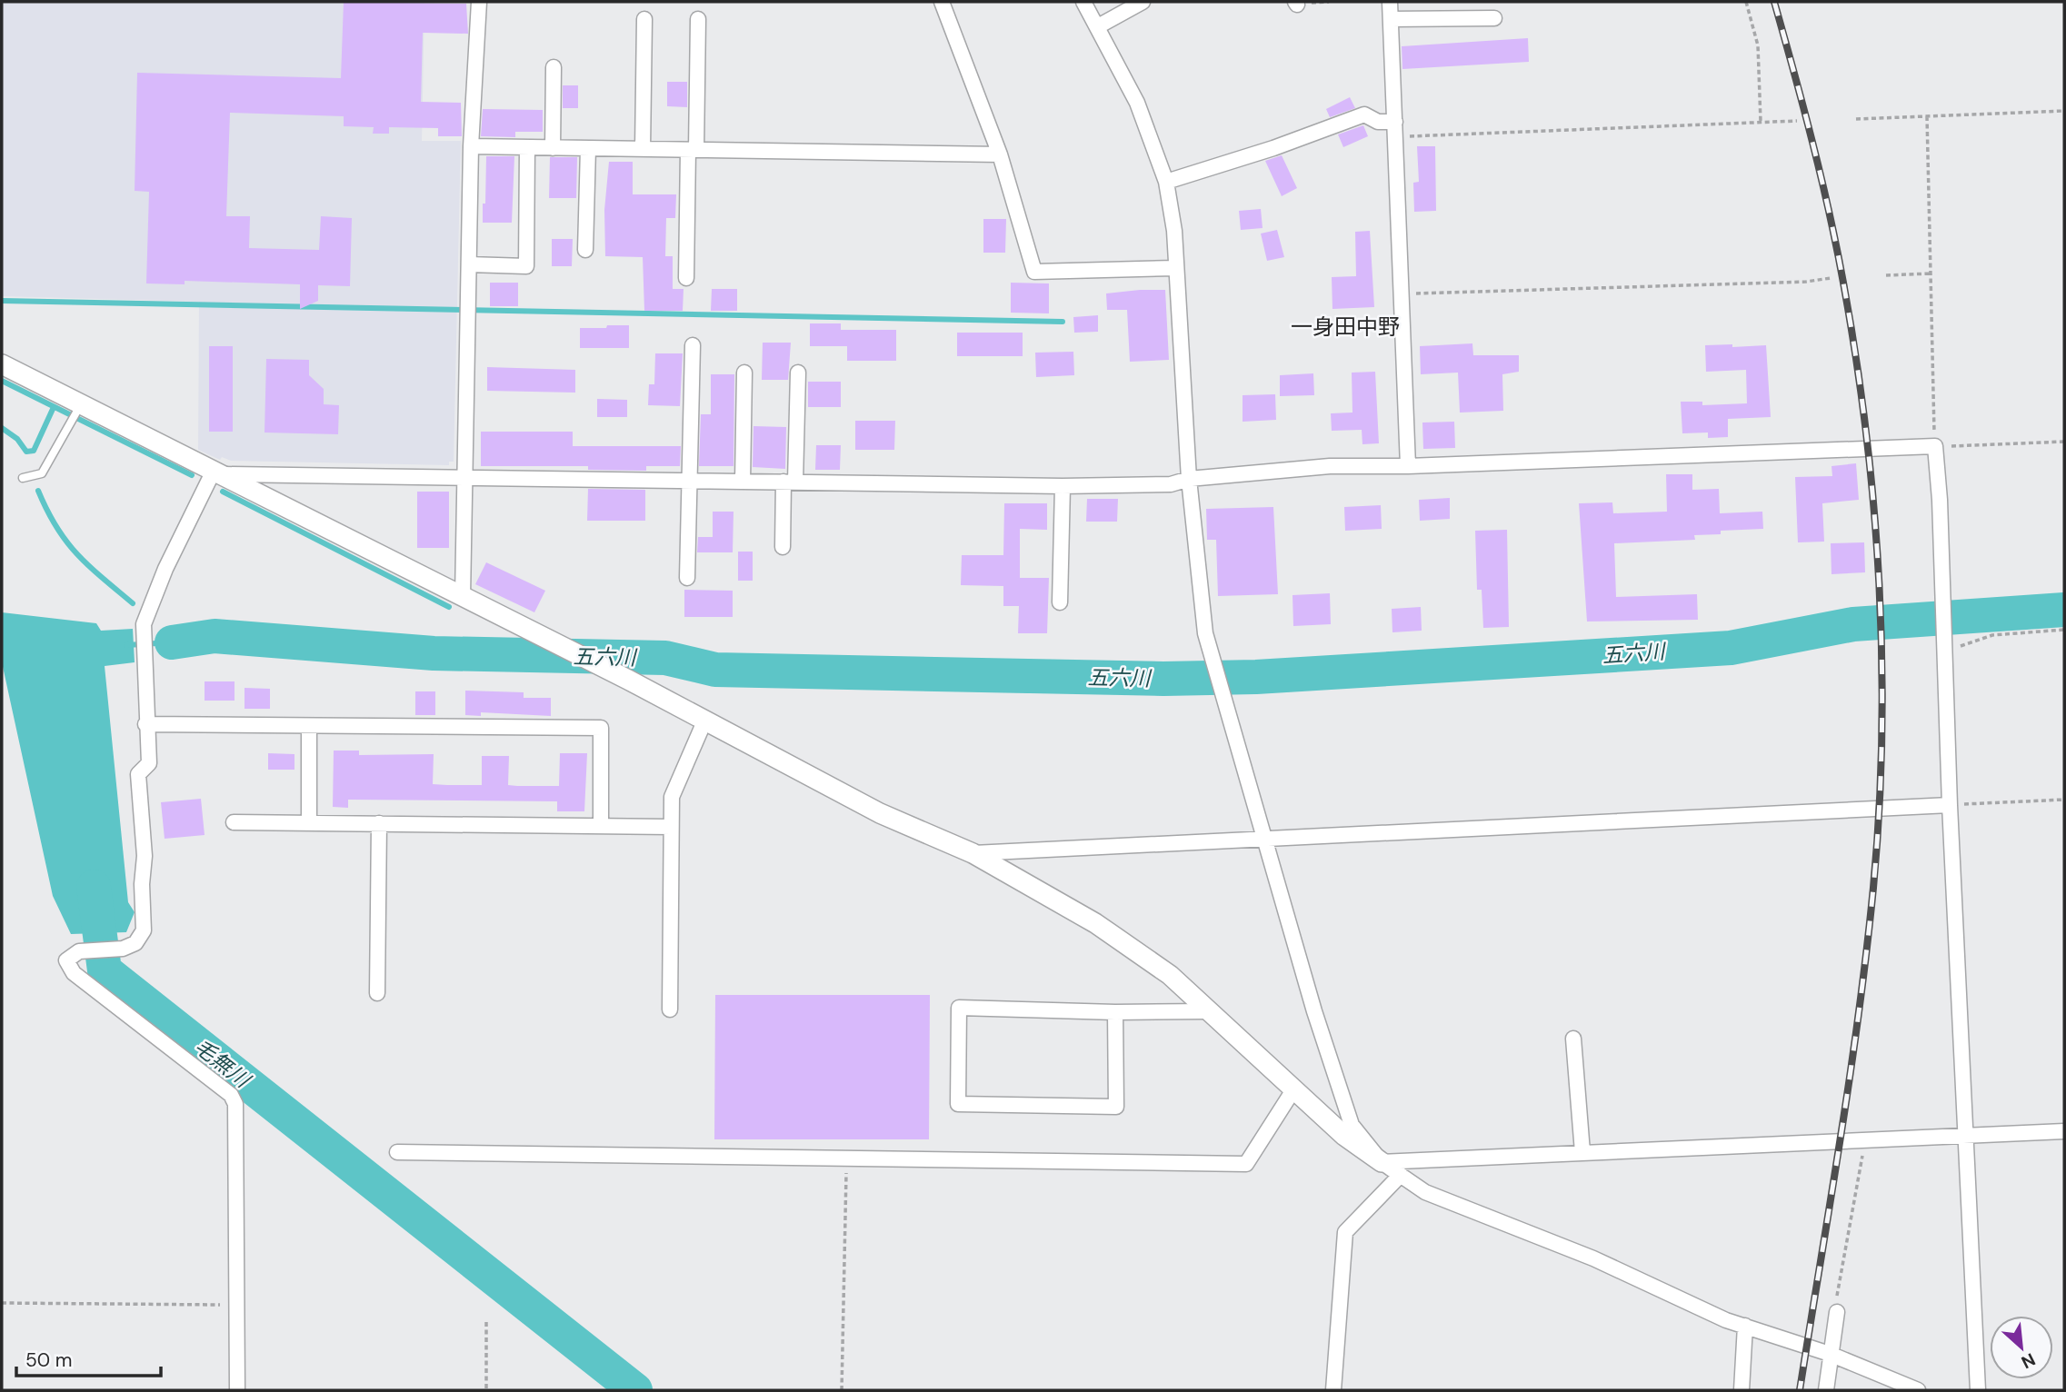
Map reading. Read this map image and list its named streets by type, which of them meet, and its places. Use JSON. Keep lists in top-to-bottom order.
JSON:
{
  "districts": ["一身田中野"],
  "water": ["五六川", "毛無川"],
  "scale_bar": "50 m",
  "north": "bottom right"
}
